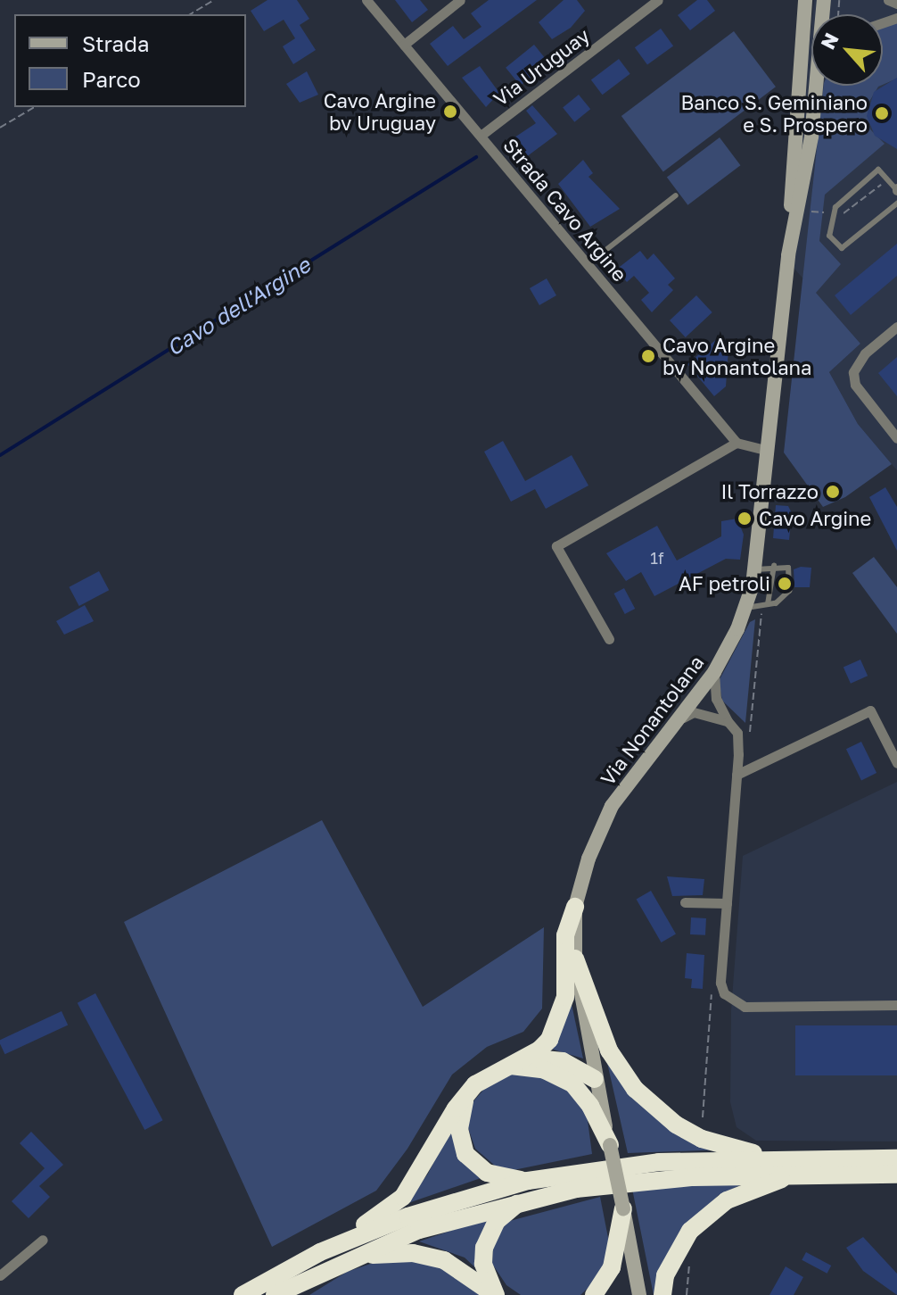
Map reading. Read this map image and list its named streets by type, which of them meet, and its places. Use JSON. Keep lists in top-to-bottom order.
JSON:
{
  "streets": {
    "main road": ["Via Nonantolana"],
    "street": ["Via Uruguay", "Strada Cavo Argine"]
  },
  "crossings": [
    ["Via Uruguay", "Strada Cavo Argine"]
  ],
  "water": ["Cavo dell'Argine"],
  "places": [
    "Cavo Argine bv Uruguay",
    "Banco S. Geminiano e S. Prospero",
    "Cavo Argine bv Nonantolana",
    "Il Torrazzo",
    "Cavo Argine",
    "AF petroli"
  ],
  "house_numbers": ["1f"],
  "legend": ["Strada", "Parco"],
  "north": "top left"
}
